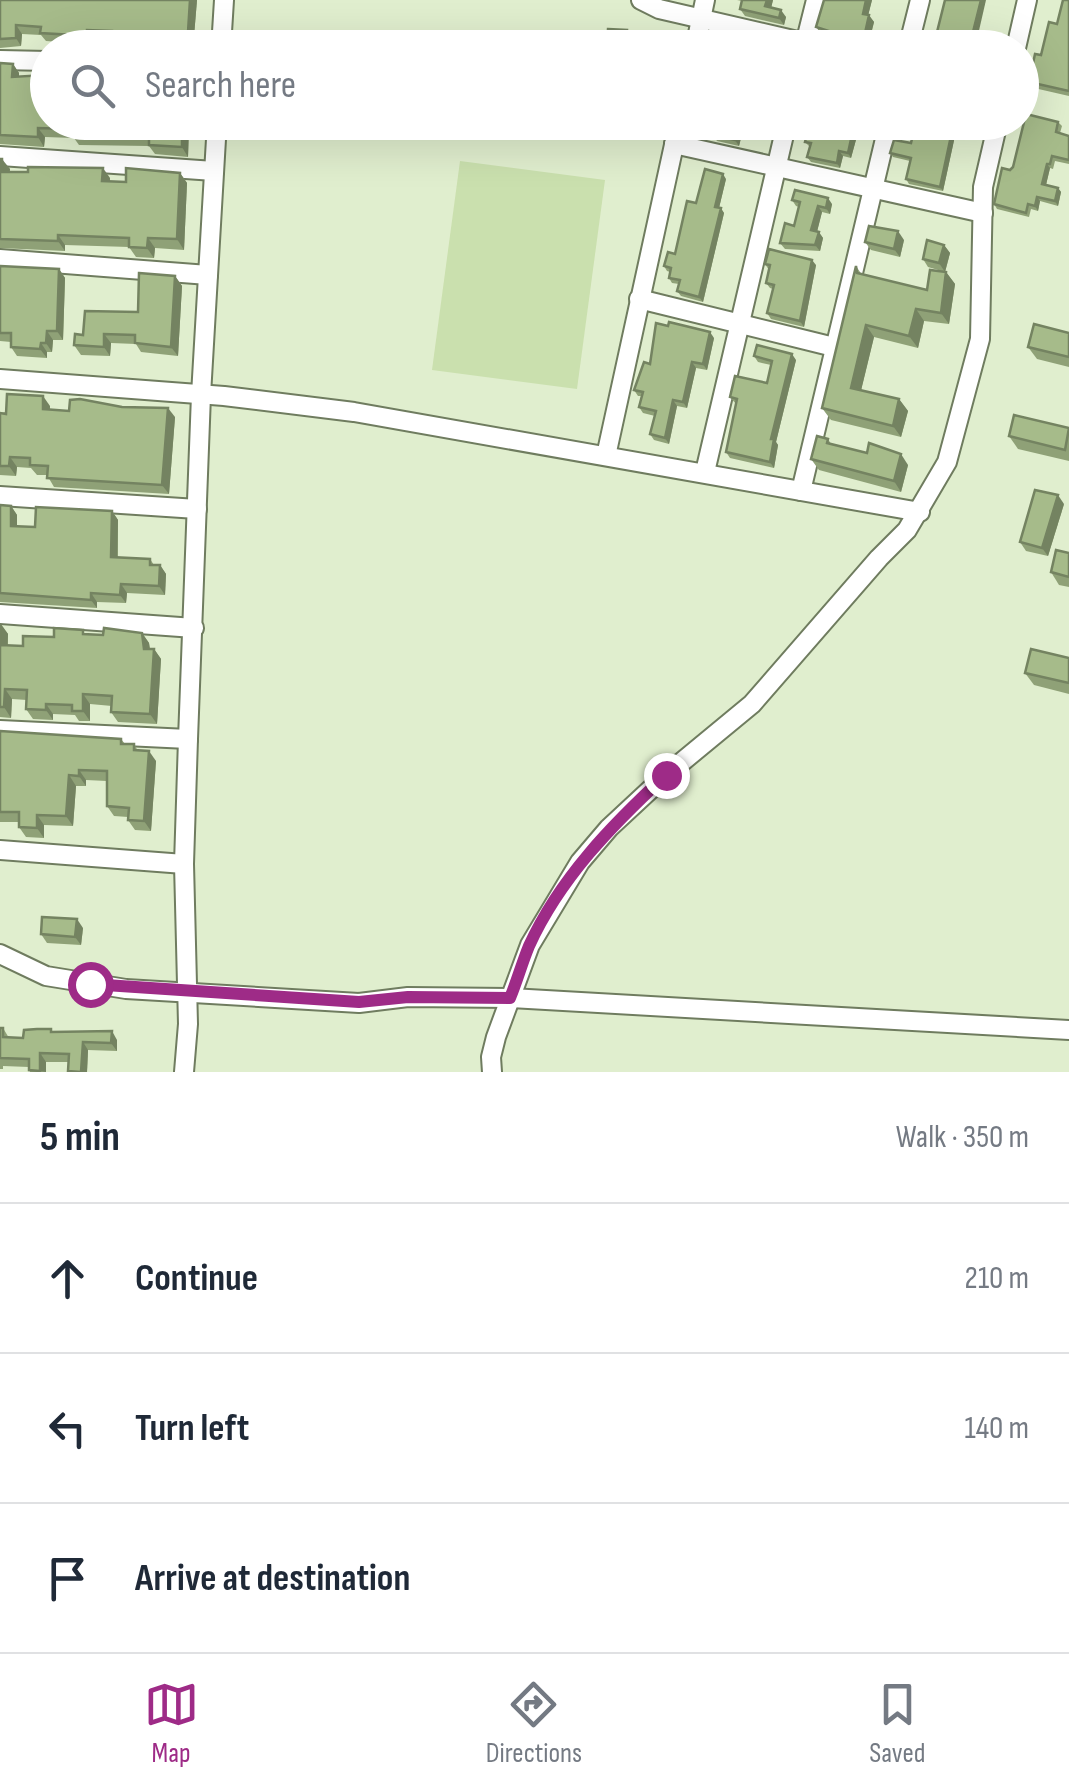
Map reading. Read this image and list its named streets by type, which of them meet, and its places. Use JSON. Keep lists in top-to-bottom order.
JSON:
{
  "page": {
    "search": "Search here",
    "heading": ["5 min", "Walk · 350 m"],
    "list": [
      ["Continue", "210 m"],
      ["Turn left", "140 m"],
      "Arrive at destination"
    ],
    "nav": ["Map", "Directions", "Saved"]
  }
}
